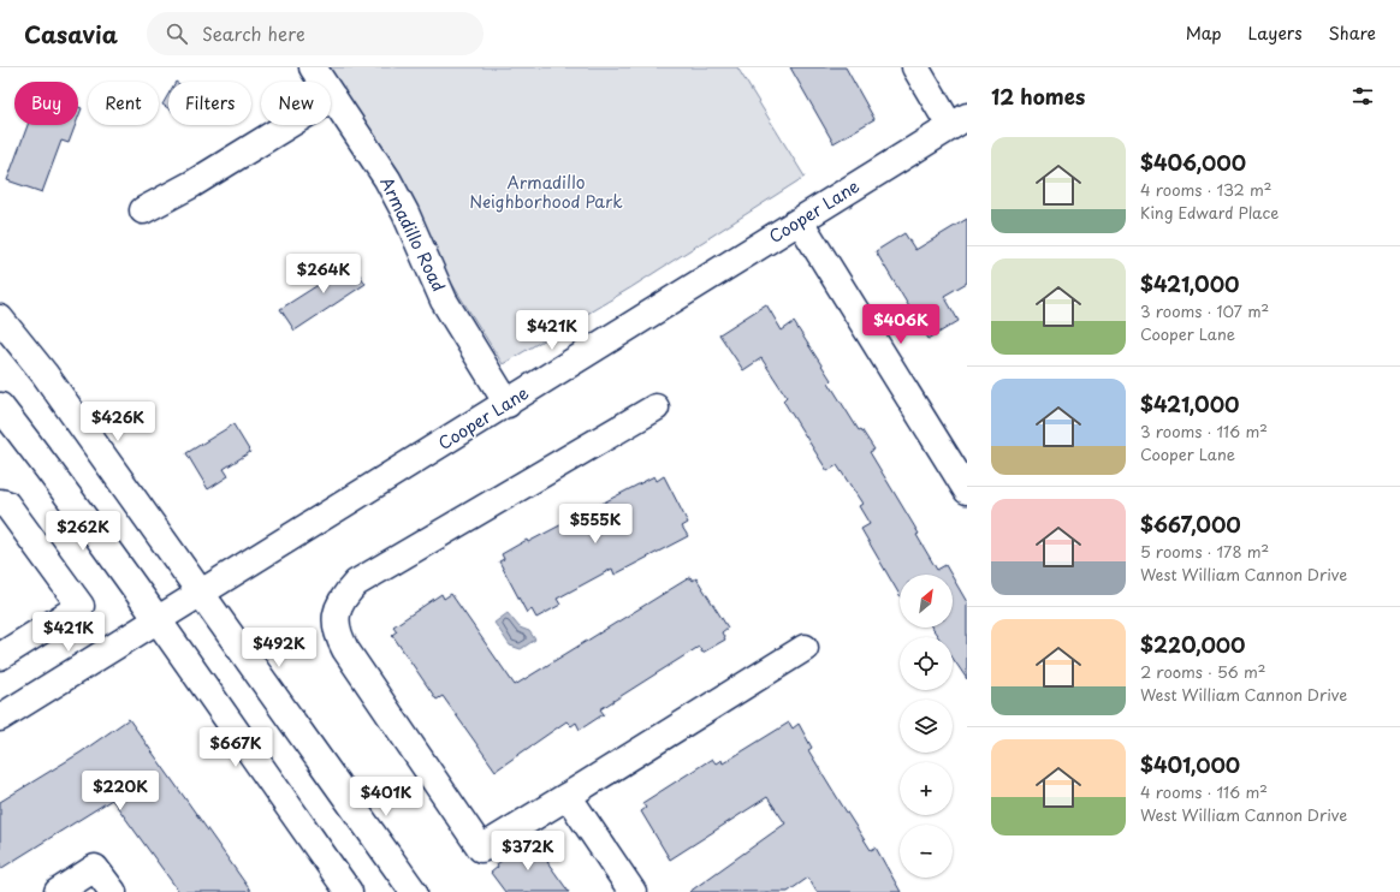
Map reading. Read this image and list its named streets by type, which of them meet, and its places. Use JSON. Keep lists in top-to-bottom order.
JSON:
{
  "streets": {
    "street": ["Cooper Lane", "Armadillo Road"]
  },
  "crossings": [
    ["Cooper Lane", "Armadillo Road"]
  ],
  "parks": ["Armadillo Neighborhood Park"],
  "north": "top right",
  "page": {
    "header": "Casavia",
    "search": "Search here",
    "nav": ["Map", "Layers", "Share"],
    "heading": "12 homes",
    "chip": [
      "Buy",
      "Rent",
      "Filters",
      "New"
    ],
    "list": [
      {
        "name": "$406,000",
        "note": "4 rooms · 132 m² · King Edward Place"
      },
      {
        "name": "$421,000",
        "note": "3 rooms · 107 m² · Cooper Lane"
      },
      {
        "name": "$421,000",
        "note": "3 rooms · 116 m² · Cooper Lane"
      },
      {
        "name": "$667,000",
        "note": "5 rooms · 178 m² · West William Cannon Drive"
      },
      {
        "name": "$220,000",
        "note": "2 rooms · 56 m² · West William Cannon Drive"
      },
      {
        "name": "$401,000",
        "note": "4 rooms · 116 m² · West William Cannon Drive"
      }
    ],
    "price": [
      "$264K",
      "$406K",
      "$421K",
      "$426K",
      "$555K",
      "$262K",
      "$421K",
      "$492K",
      "$667K",
      "$220K",
      "$401K",
      "$372K"
    ],
    "map_buttons": ["+", "−"]
  }
}
